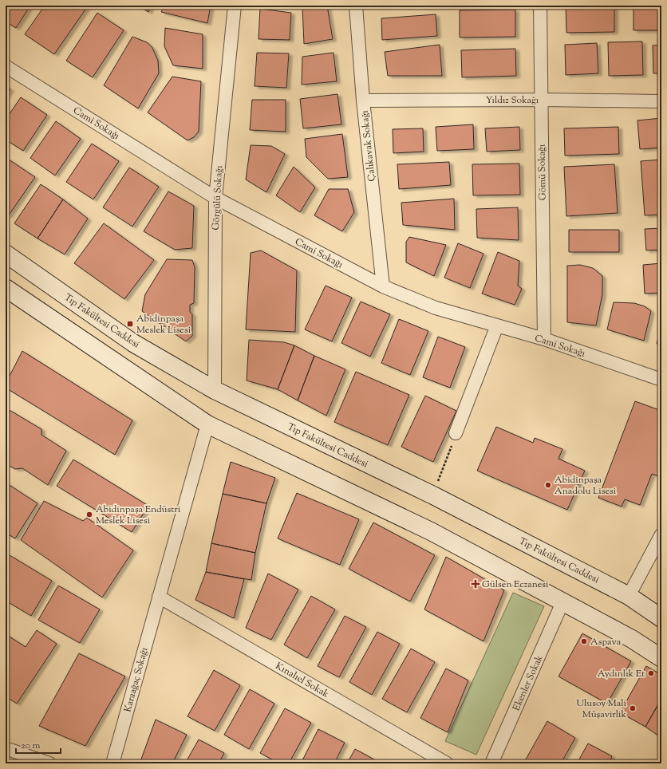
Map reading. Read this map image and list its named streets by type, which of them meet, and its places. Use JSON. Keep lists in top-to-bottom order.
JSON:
{
  "streets": {
    "main road": ["Tıp Fakültesi Caddesi"],
    "street": [
      "Yıldız Sokağı",
      "Cami Sokağı",
      "Çalıkavak Sokağı",
      "Gömü Sokağı",
      "Görgülü Sokağı",
      "Karaağaç Sokağı",
      "Kınalıel Sokak",
      "Ekenler Sokak"
    ]
  },
  "crossings": [
    ["Yıldız Sokağı", "Çalıkavak Sokağı"],
    ["Yıldız Sokağı", "Gömü Sokağı"],
    ["Cami Sokağı", "Çalıkavak Sokağı"],
    ["Cami Sokağı", "Gömü Sokağı"],
    ["Cami Sokağı", "Görgülü Sokağı"],
    ["Görgülü Sokağı", "Tıp Fakültesi Caddesi"],
    ["Karaağaç Sokağı", "Kınalıel Sokak"]
  ],
  "places": {
    "transit": ["Abidinpaşa Meslek Lisesi"],
    "other": [
      "Abidinpaşa Anadolu Lisesi",
      "Abidinpaşa Endüstri Meslek Lisesi",
      "Aspava",
      "Aydınlık Et",
      "Ulusoy Mali Müşavirlik"
    ],
    "health": ["Gülsen Eczanesi"]
  },
  "scale_bar": "20 m"
}
